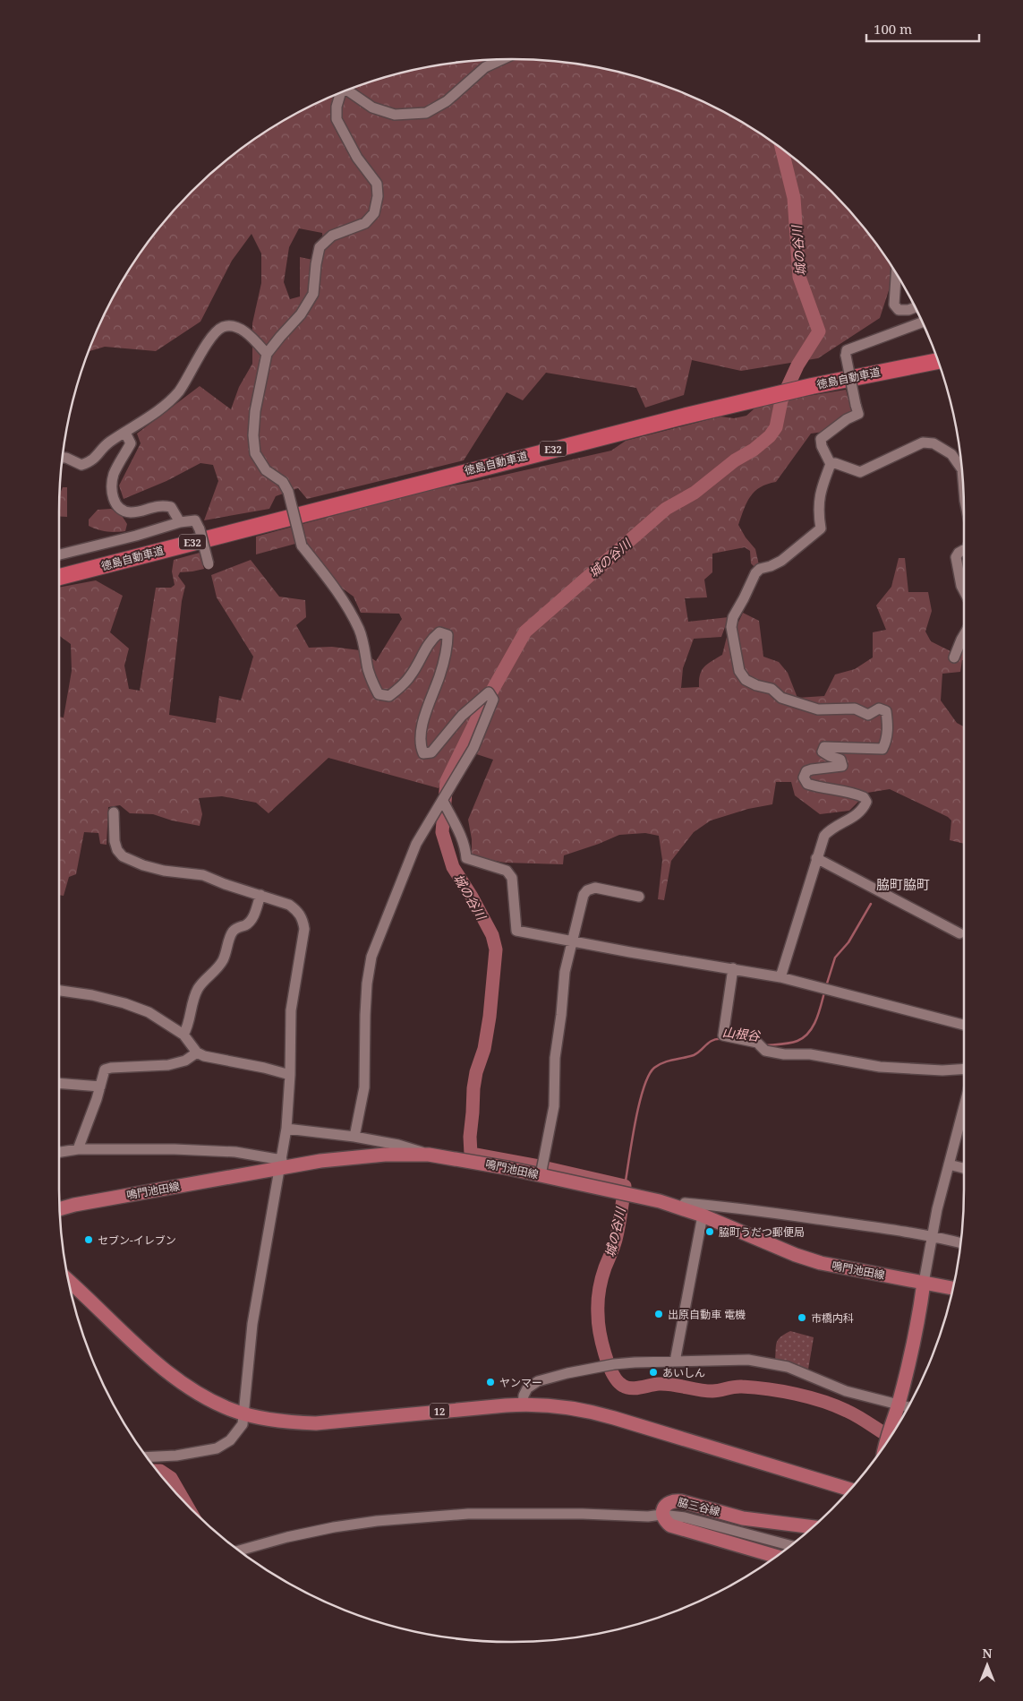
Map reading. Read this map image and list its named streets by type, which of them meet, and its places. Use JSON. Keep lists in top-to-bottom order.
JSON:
{
  "streets": {
    "highway": ["徳島自動車道", "E32"],
    "main road": ["鳴門池田線", "12", "脇三谷線"]
  },
  "districts": ["脇町脇町"],
  "water": ["城の谷川", "山根谷"],
  "places": [
    "脇町うだつ郵便局",
    "セブン-イレブン",
    "出原自動車 電機",
    "市橋内科",
    "あいしん",
    "ヤンマー"
  ],
  "scale_bar": "100 m",
  "north": "top"
}
